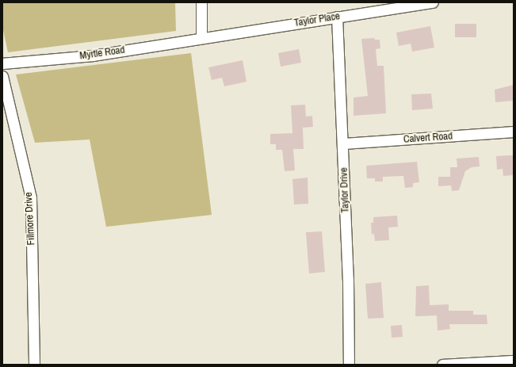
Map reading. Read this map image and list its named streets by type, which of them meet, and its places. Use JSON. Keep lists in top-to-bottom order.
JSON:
{
  "streets": {
    "street": [
      "Taylor Place",
      "Myrtle Road",
      "Calvert Road",
      "Taylor Drive",
      "Fillmore Drive"
    ]
  },
  "crossings": [
    ["Taylor Place", "Myrtle Road"],
    ["Taylor Place", "Taylor Drive"],
    ["Calvert Road", "Taylor Drive"]
  ]
}
